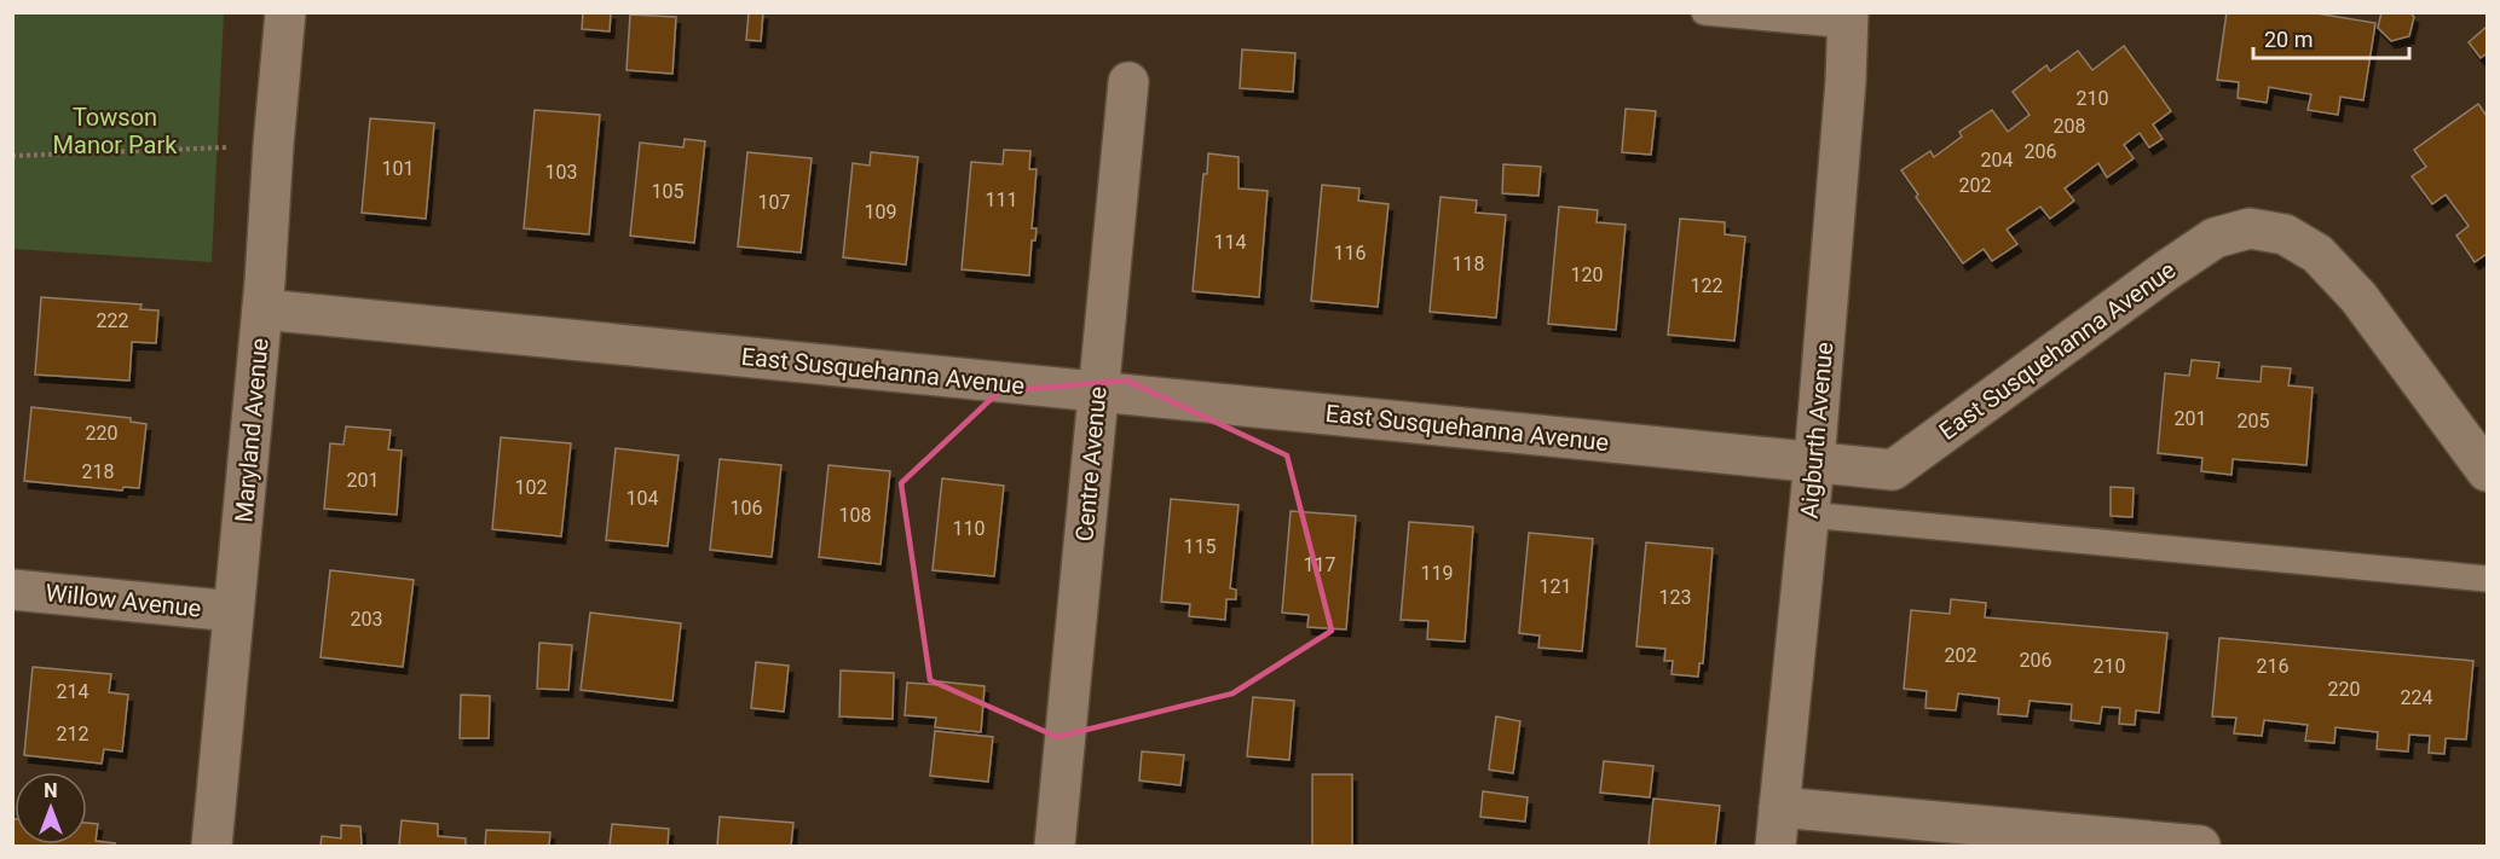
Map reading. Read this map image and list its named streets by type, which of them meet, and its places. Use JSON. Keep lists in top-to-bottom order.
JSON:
{
  "streets": {
    "street": [
      "East Susquehanna Avenue",
      "Maryland Avenue",
      "Aigburth Avenue",
      "Centre Avenue",
      "Willow Avenue"
    ]
  },
  "crossings": [
    ["East Susquehanna Avenue", "Maryland Avenue"],
    ["East Susquehanna Avenue", "Aigburth Avenue"],
    ["East Susquehanna Avenue", "Centre Avenue"],
    ["Maryland Avenue", "Willow Avenue"]
  ],
  "parks": ["Towson Manor Park"],
  "house_numbers": [
    "210",
    "208",
    "206",
    "204",
    "101",
    "103",
    "202",
    "105",
    "111",
    "107",
    "109",
    "114",
    "116",
    "118",
    "120",
    "122",
    "222",
    "201",
    "205",
    "220",
    "218",
    "201",
    "102",
    "104",
    "106",
    "108",
    "110",
    "115",
    "117",
    "119",
    "121",
    "123",
    "203",
    "202",
    "206",
    "210",
    "216",
    "220",
    "214",
    "224",
    "212"
  ],
  "scale_bar": "20 m",
  "north": "top"
}
